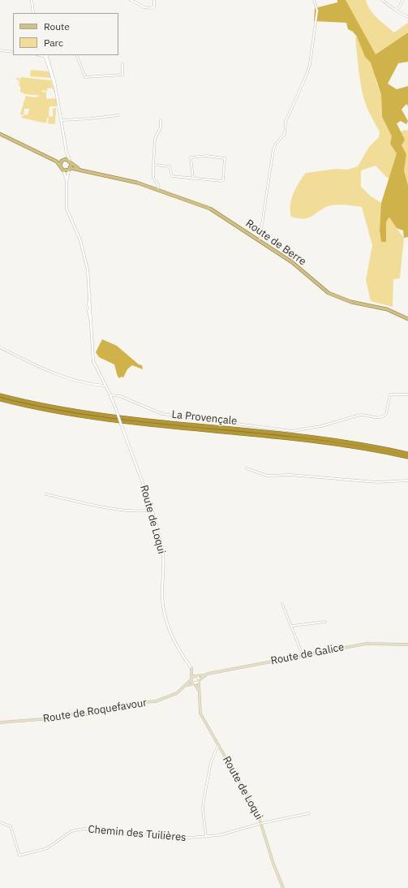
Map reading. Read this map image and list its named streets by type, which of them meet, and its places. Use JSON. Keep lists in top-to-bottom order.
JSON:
{
  "streets": {
    "highway": ["La Provençale"],
    "main road": [
      "Route de Berre",
      "Route de Loqui",
      "Route de Galice",
      "Route de Roquefavour"
    ],
    "street": ["Chemin des Tuilières"]
  },
  "crossings": [
    ["Route de Loqui", "Chemin des Tuilières"]
  ],
  "legend": ["Route", "Parc"]
}
